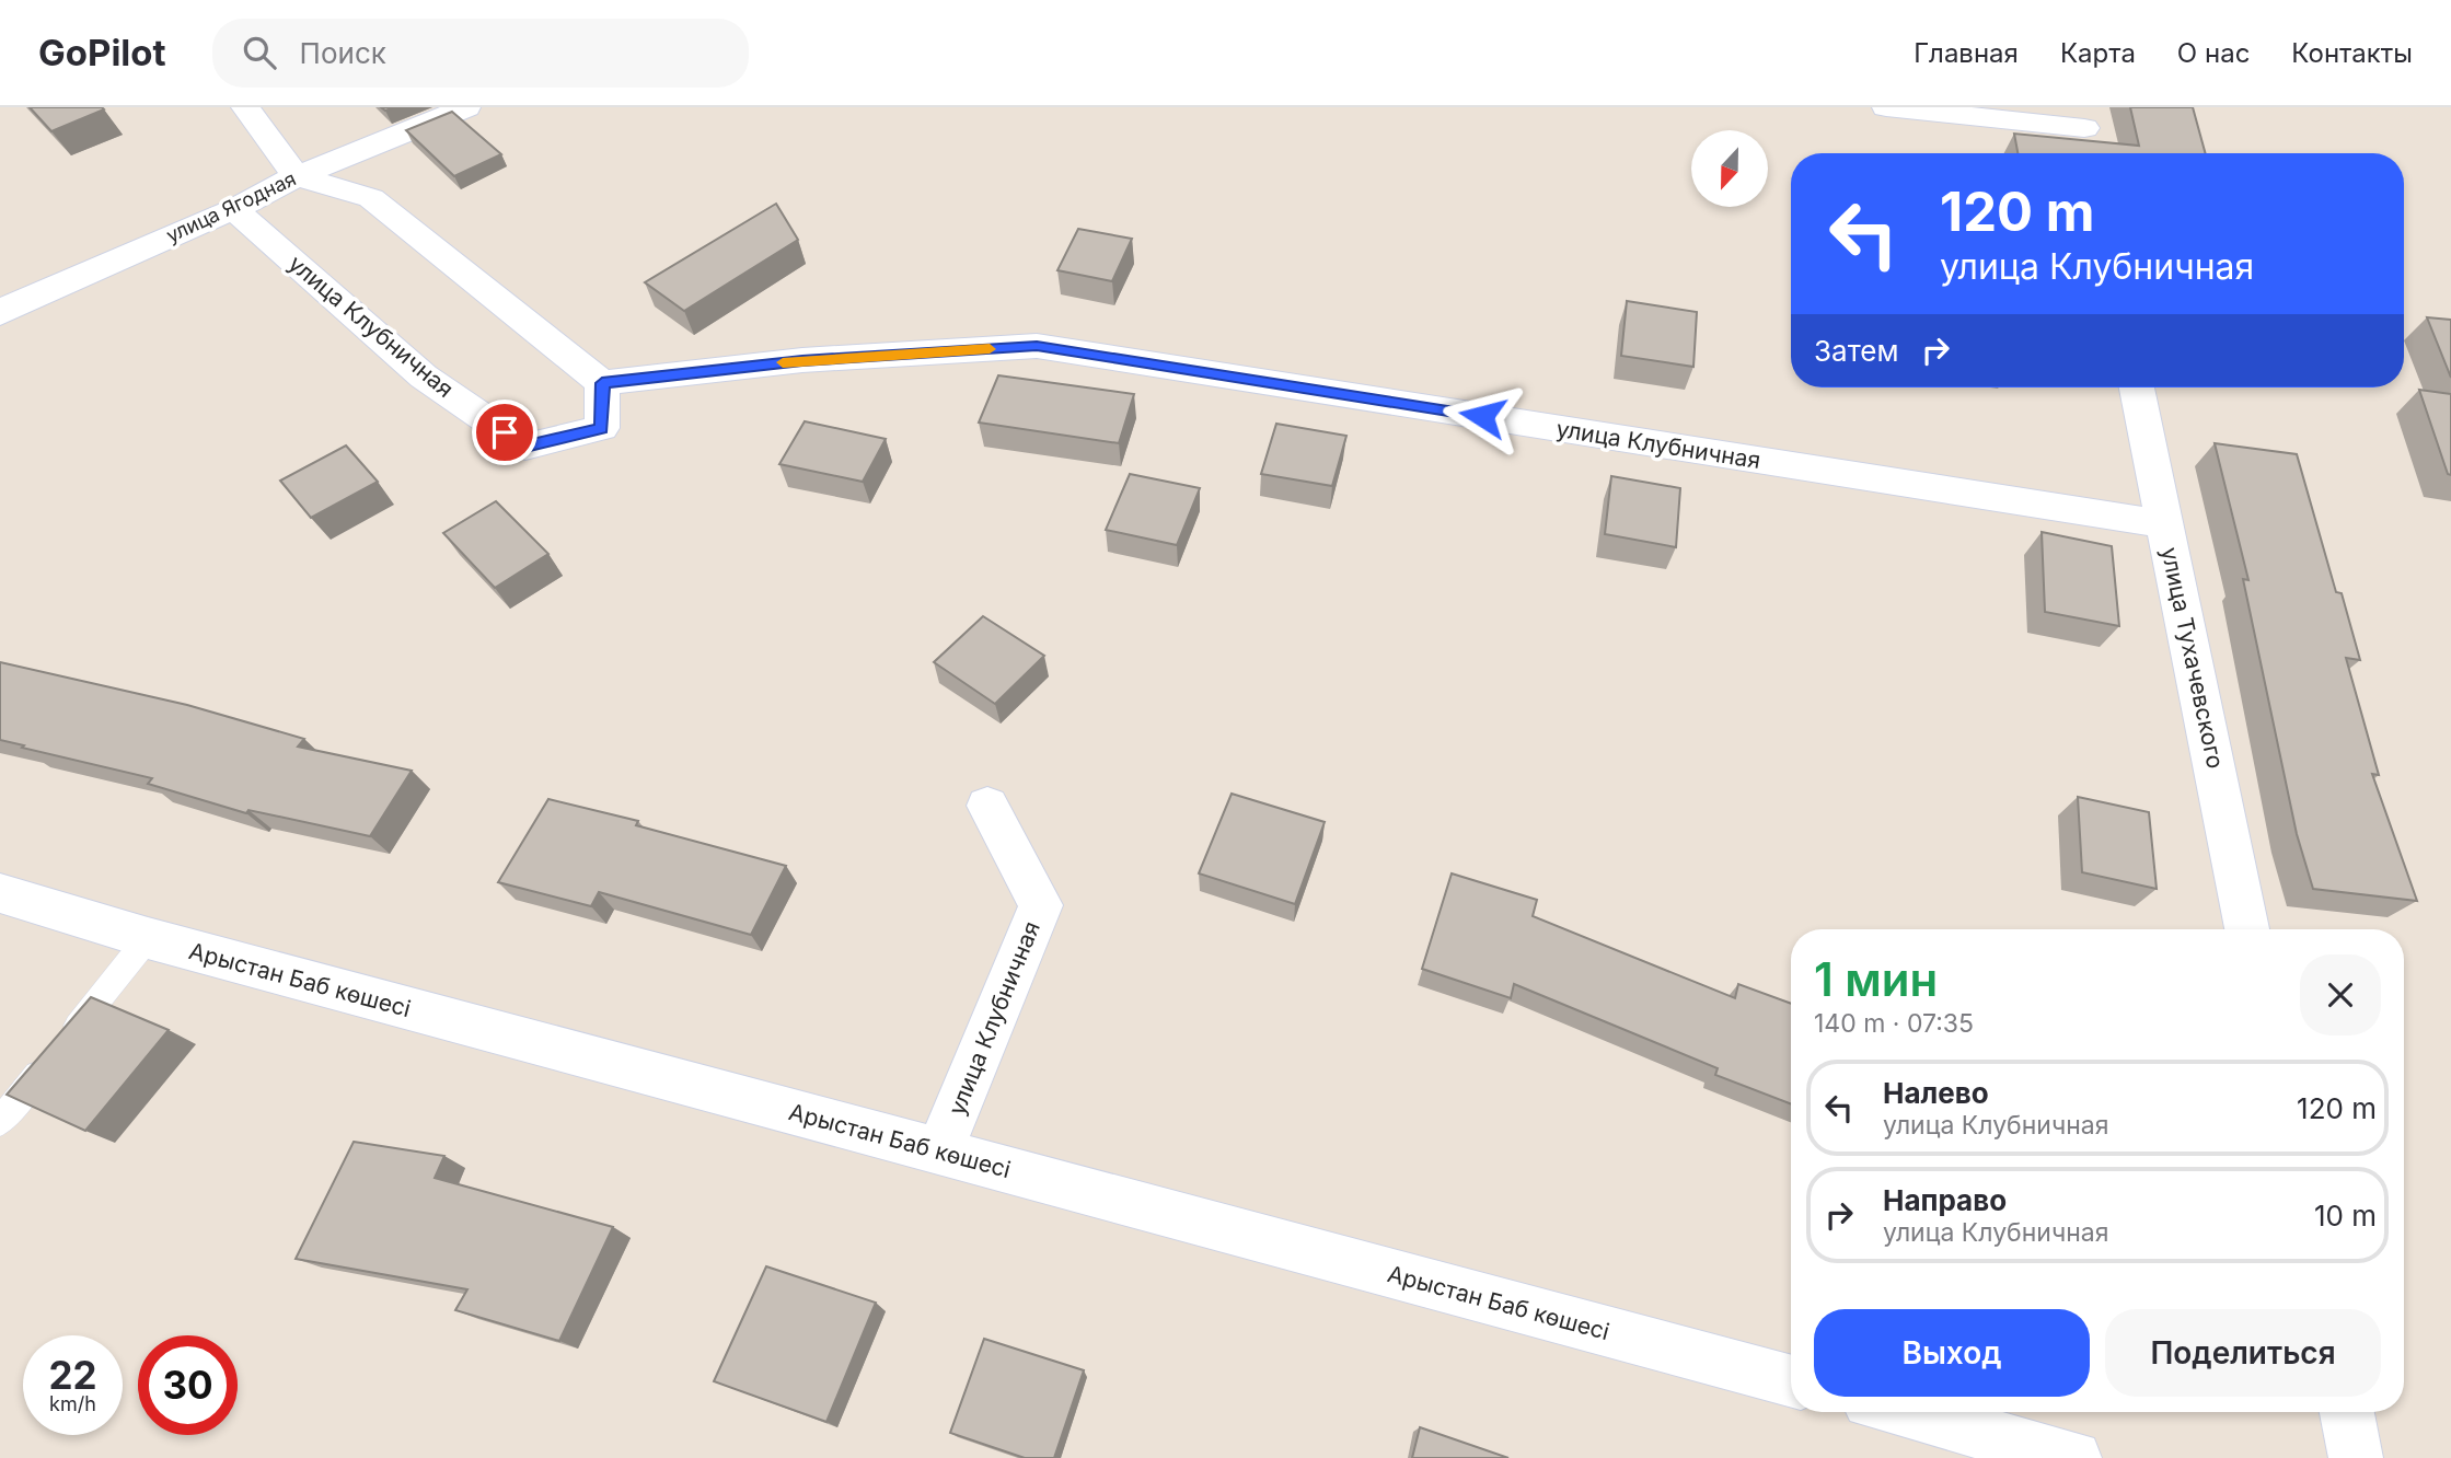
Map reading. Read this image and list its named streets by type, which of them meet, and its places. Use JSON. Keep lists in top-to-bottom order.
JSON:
{
  "streets": {
    "street": [
      "улица Ягодная",
      "улица Клубничная",
      "улица Тухачевского",
      "Арыстан Баб көшесі"
    ]
  },
  "crossings": [
    ["улица Ягодная", "улица Клубничная"],
    ["улица Клубничная", "улица Тухачевского"],
    ["улица Клубничная", "Арыстан Баб көшесі"]
  ],
  "north": "bottom",
  "page": {
    "header": "GoPilot",
    "search": "Поиск",
    "nav": [
      "Главная",
      "Карта",
      "О нас",
      "Контакты"
    ],
    "turn": ["120 m", "улица Клубничная"],
    "then": "Затем",
    "heading": ["1 мин", "140 m · 07:35"],
    "list": [
      {
        "name": "Налево",
        "note": "улица Клубничная",
        "value": "120 m"
      },
      {
        "name": "Направо",
        "note": "улица Клубничная",
        "value": "10 m"
      }
    ],
    "buttons": ["Выход", "Поделиться"],
    "speed": "22 km/h",
    "limit": "30"
  }
}
